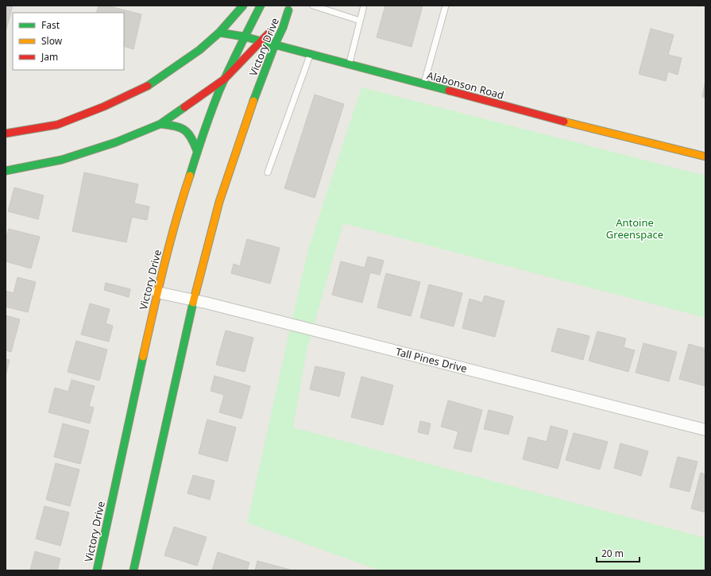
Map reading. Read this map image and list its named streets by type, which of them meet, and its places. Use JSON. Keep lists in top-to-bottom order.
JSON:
{
  "streets": {
    "main road": ["Victory Drive", "Alabonson Road"],
    "street": ["Tall Pines Drive"]
  },
  "crossings": [
    ["Victory Drive", "Alabonson Road"],
    ["Victory Drive", "Tall Pines Drive"]
  ],
  "parks": ["Antoine Greenspace"],
  "legend": ["Fast", "Slow", "Jam"],
  "scale_bar": "20 m"
}
